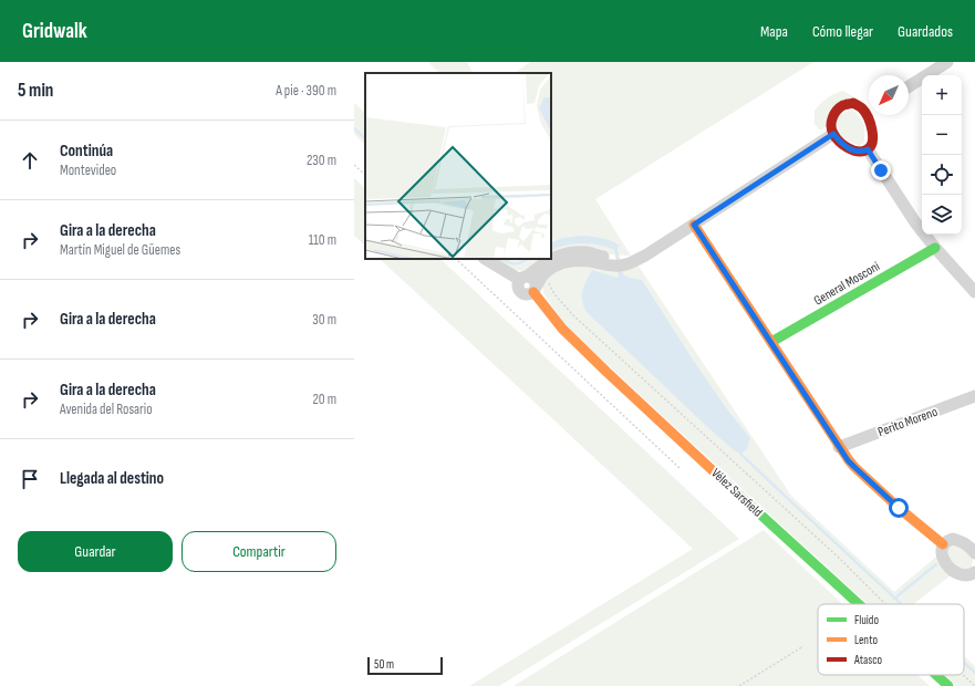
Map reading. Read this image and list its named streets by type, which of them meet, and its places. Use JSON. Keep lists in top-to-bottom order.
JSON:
{
  "streets": {
    "street": ["General Mosconi", "Perito Moreno", "Vélez Sarsfield"]
  },
  "legend": ["Fluido", "Lento", "Atasco"],
  "scale_bar": "50 m",
  "north": "bottom left",
  "page": {
    "header": "Gridwalk",
    "nav": ["Mapa", "Cómo llegar", "Guardados"],
    "heading": ["5 min", "A pie · 390 m"],
    "map_buttons": ["+", "−"],
    "list": [
      ["Continúa", "Montevideo", "230 m"],
      ["Gira a la derecha", "Martín Miguel de Güemes", "110 m"],
      ["Gira a la derecha", "30 m"],
      ["Gira a la derecha", "Avenida del Rosario", "20 m"],
      "Llegada al destino"
    ],
    "buttons": ["Guardar", "Compartir"],
    "scale": "50 m"
  }
}
